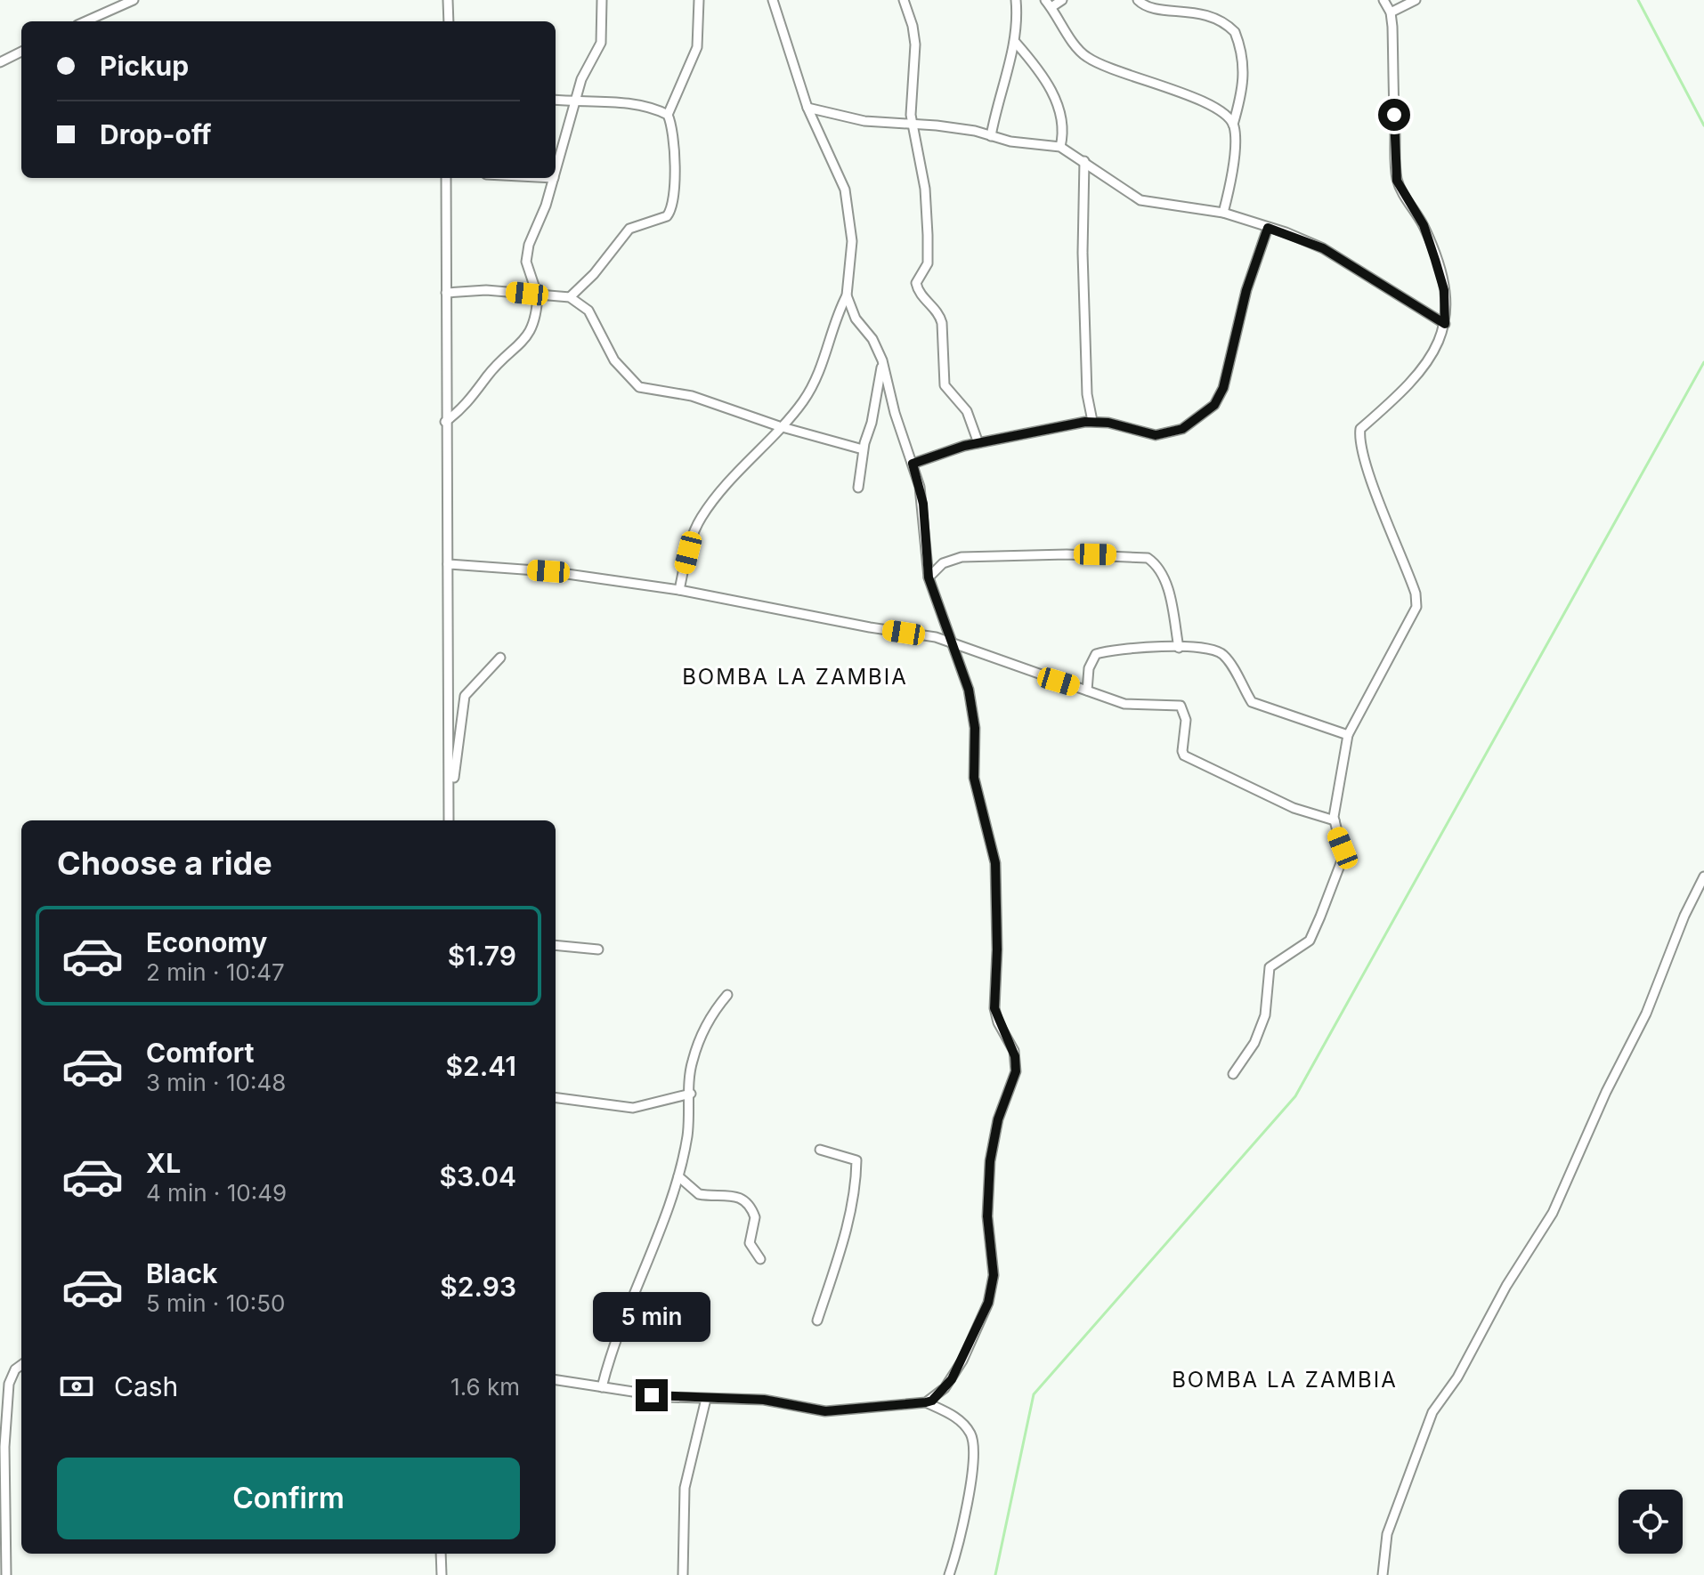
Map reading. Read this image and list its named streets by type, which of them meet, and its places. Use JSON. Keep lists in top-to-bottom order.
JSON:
{
  "districts": ["BOMBA LA ZAMBIA", "BOMBA LA ZAMBIA"],
  "page": {
    "banner": ["Pickup", "Drop-off"],
    "heading": "Choose a ride",
    "list": [
      {
        "name": "Economy",
        "note": "2 min · 10:47",
        "value": "$1.79"
      },
      {
        "name": "Comfort",
        "note": "3 min · 10:48",
        "value": "$2.41"
      },
      {
        "name": "XL",
        "note": "4 min · 10:49",
        "value": "$3.04"
      },
      {
        "name": "Black",
        "note": "5 min · 10:50",
        "value": "$2.93"
      }
    ],
    "bubble": "5 min",
    "pay": ["Cash", "1.6 km"],
    "buttons": "Confirm"
  }
}
